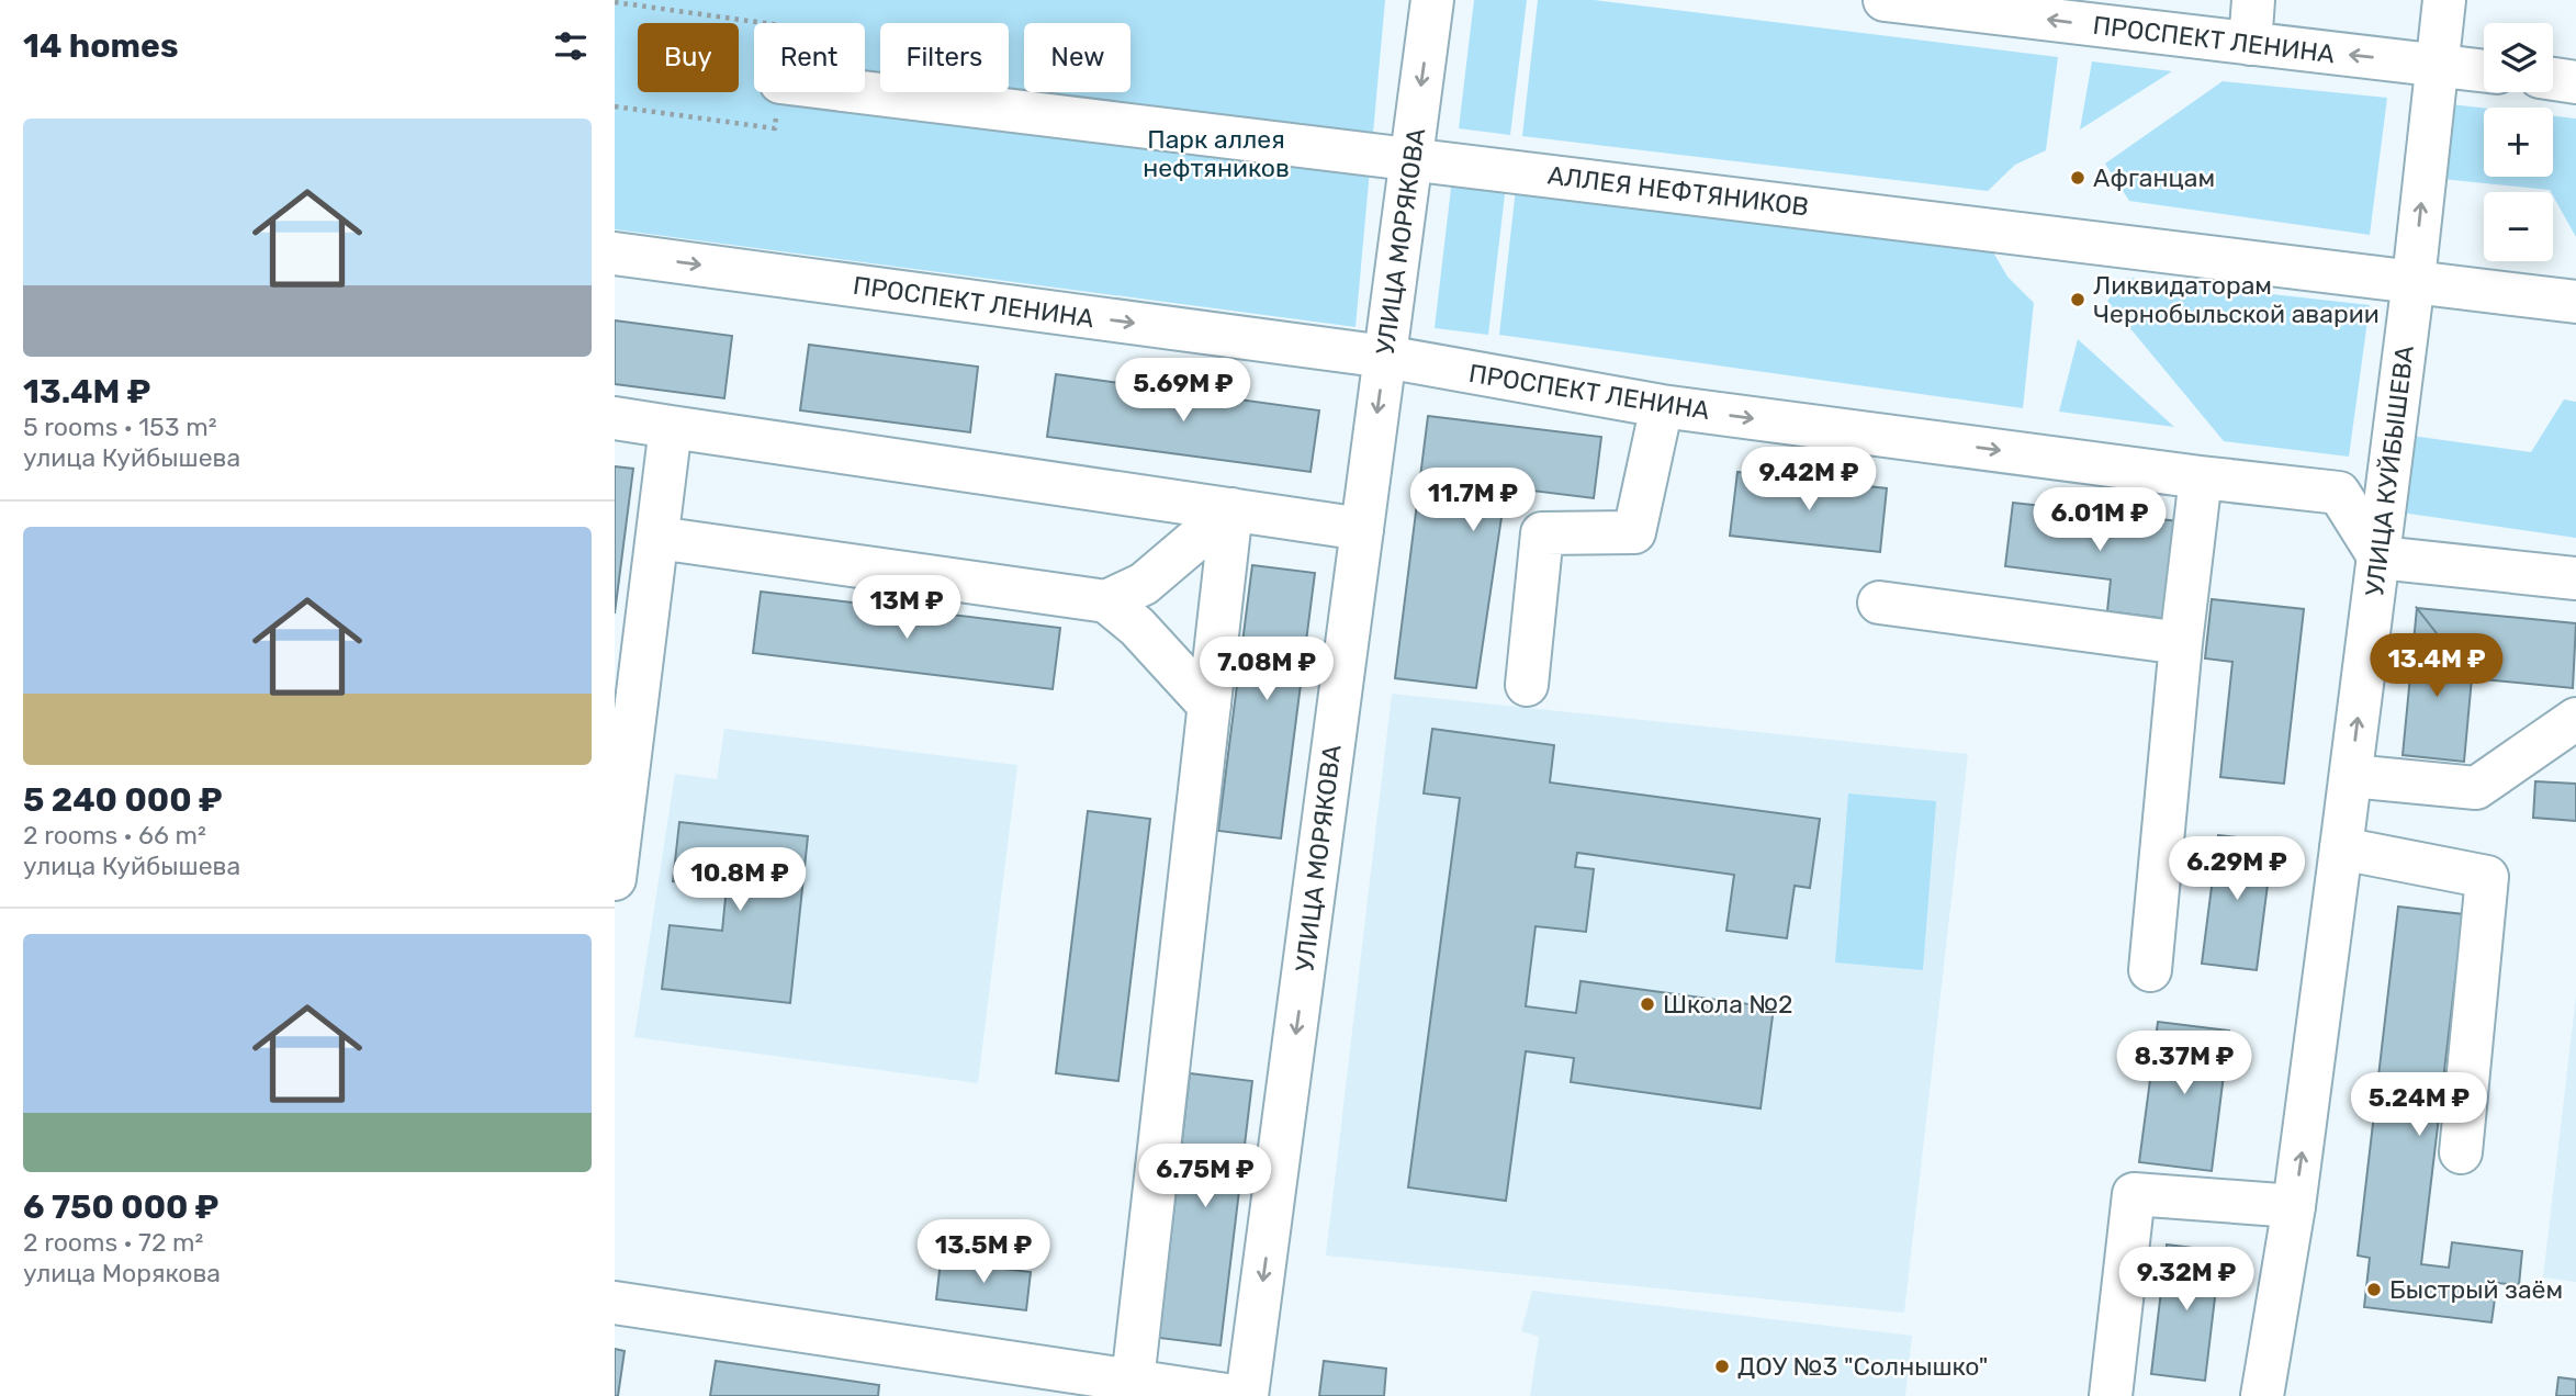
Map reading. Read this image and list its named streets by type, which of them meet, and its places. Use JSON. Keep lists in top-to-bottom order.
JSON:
{
  "streets": {
    "street": [
      "ПРОСПЕКТ ЛЕНИНА",
      "АЛЛЕЯ НЕФТЯНИКОВ",
      "УЛИЦА МОРЯКОВА",
      "УЛИЦА КУЙБЫШЕВА"
    ]
  },
  "crossings": [
    ["ПРОСПЕКТ ЛЕНИНА", "УЛИЦА МОРЯКОВА"],
    ["ПРОСПЕКТ ЛЕНИНА", "УЛИЦА КУЙБЫШЕВА"],
    ["АЛЛЕЯ НЕФТЯНИКОВ", "УЛИЦА МОРЯКОВА"],
    ["АЛЛЕЯ НЕФТЯНИКОВ", "УЛИЦА КУЙБЫШЕВА"]
  ],
  "parks": ["Парк аллея нефтяников"],
  "places": [
    "Афганцам",
    "Ликвидаторам Чернобыльской аварии",
    "Школа №2",
    "Быстрый заём",
    "ДОУ №3 \"Солнышко\""
  ],
  "page": {
    "heading": "14 homes",
    "map_buttons": ["+", "−"],
    "chip": [
      "Buy",
      "Rent",
      "Filters",
      "New"
    ],
    "list": [
      {
        "name": "13.4M ₽",
        "note": "5 rooms · 153 m² · улица Куйбышева"
      },
      {
        "name": "5 240 000 ₽",
        "note": "2 rooms · 66 m² · улица Куйбышева"
      },
      {
        "name": "6 750 000 ₽",
        "note": "2 rooms · 72 m² · улица Морякова"
      }
    ],
    "price": [
      "5.69M ₽",
      "9.42M ₽",
      "11.7M ₽",
      "6.01M ₽",
      "13M ₽",
      "13.4M ₽",
      "7.08M ₽",
      "6.29M ₽",
      "10.8M ₽",
      "8.37M ₽",
      "5.24M ₽",
      "6.75M ₽",
      "13.5M ₽",
      "9.32M ₽"
    ]
  }
}
